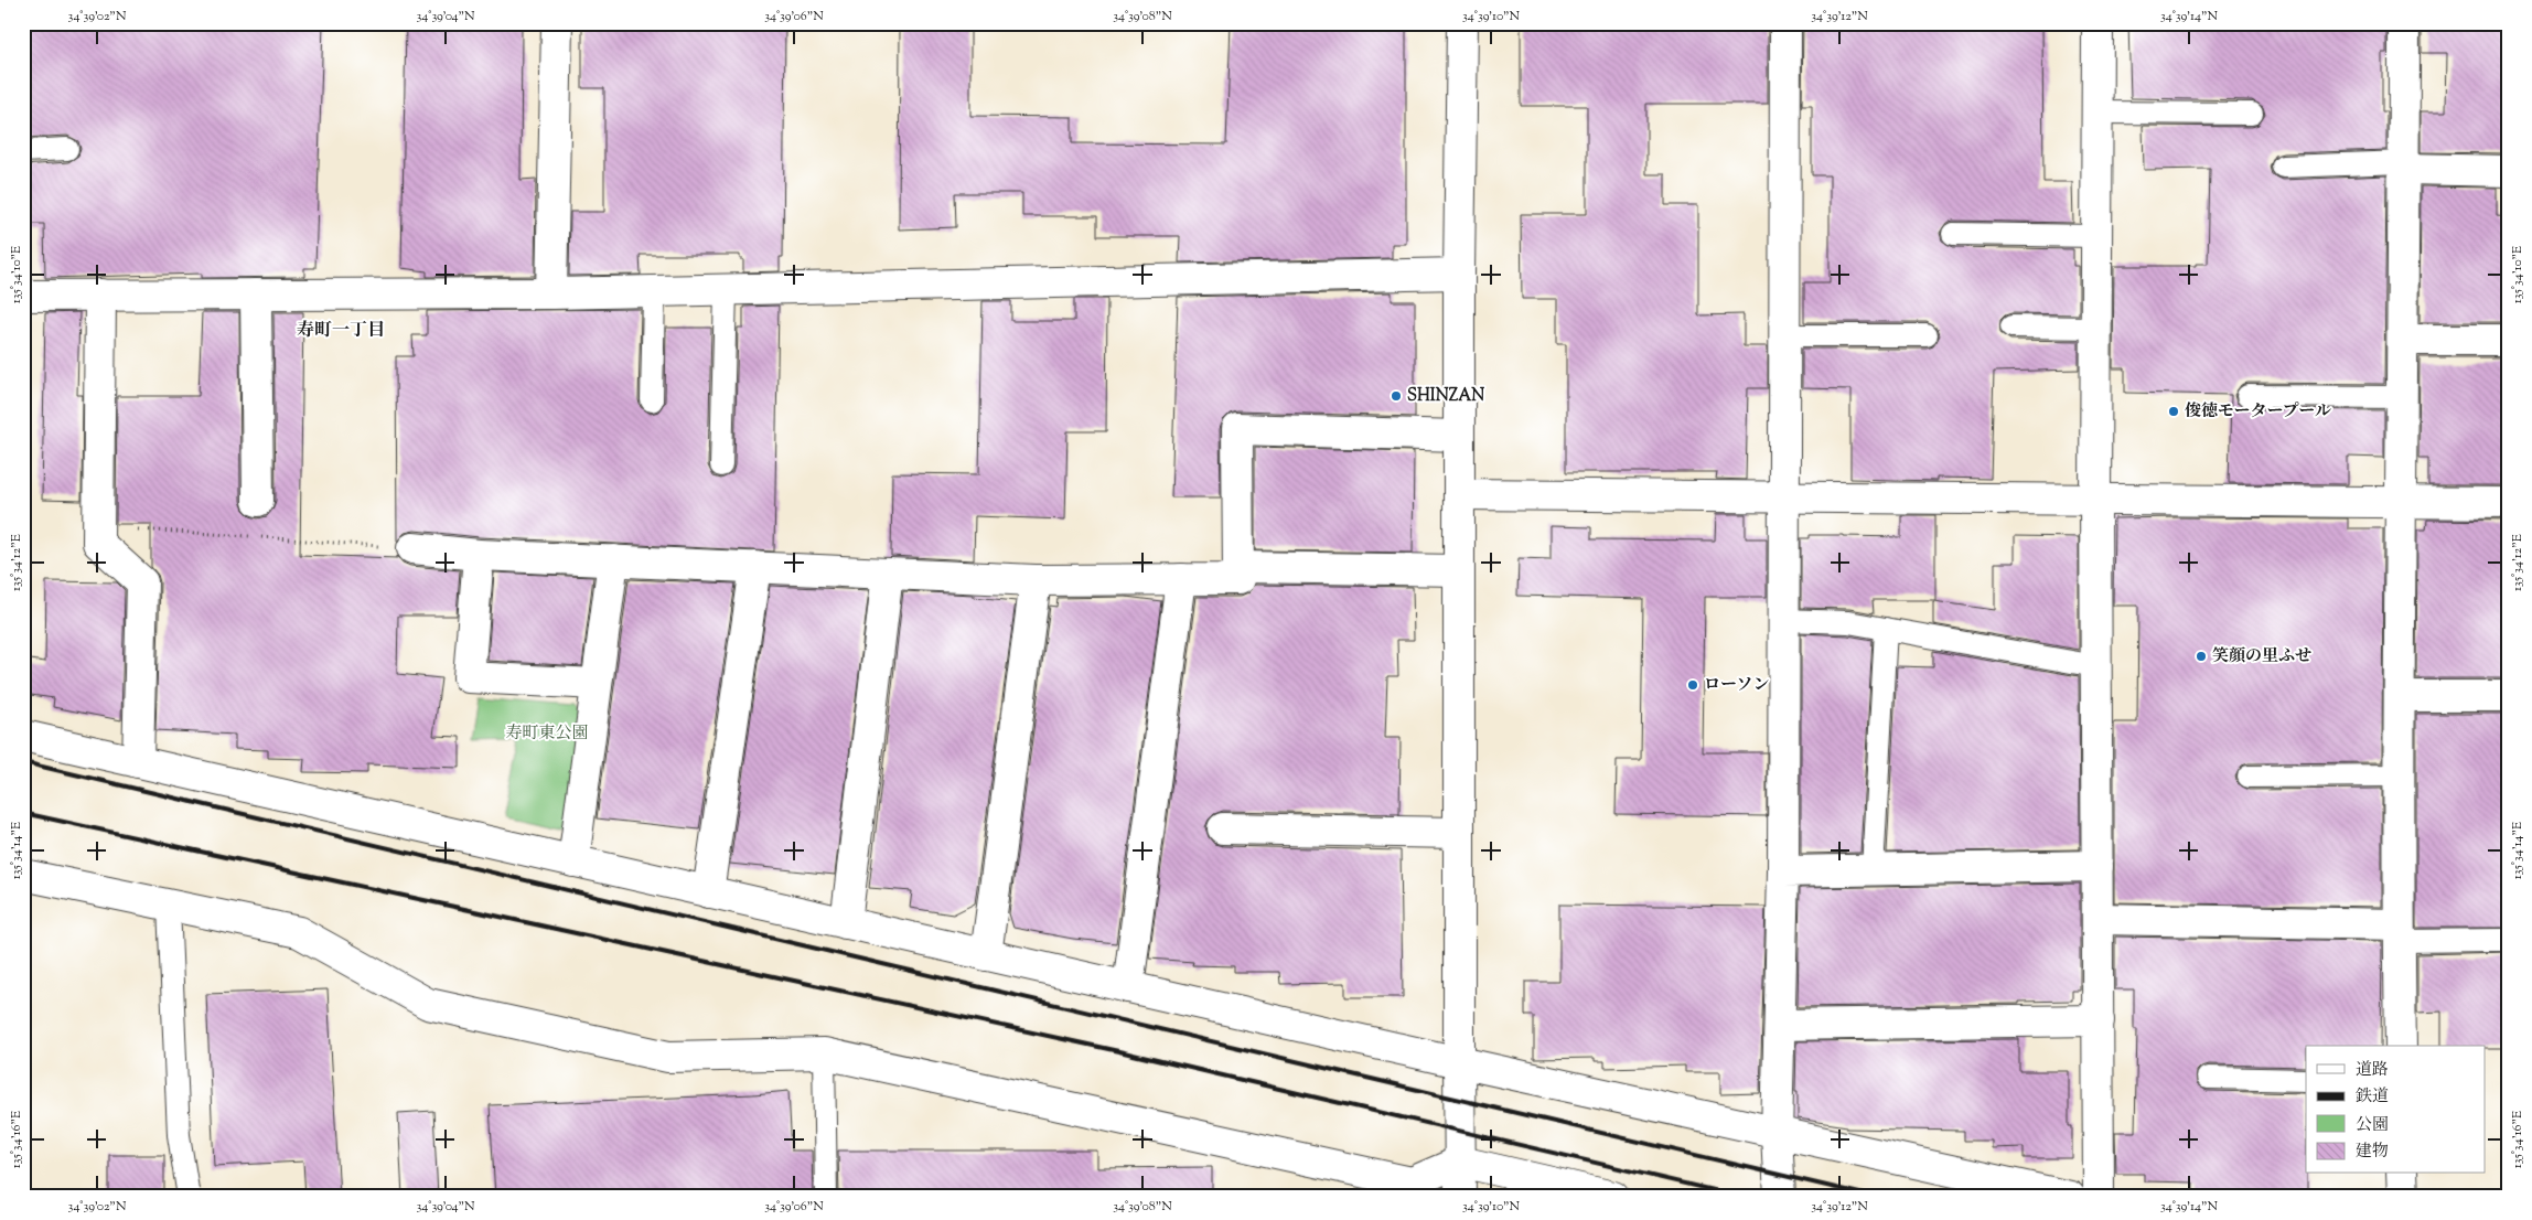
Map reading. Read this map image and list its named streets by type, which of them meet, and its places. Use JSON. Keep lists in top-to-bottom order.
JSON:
{
  "districts": ["寿町一丁目"],
  "parks": ["寿町東公園"],
  "places": [
    "SHINZAN",
    "俊徳モータープール",
    "笑顔の里ふせ",
    "ローソン"
  ],
  "legend": [
    "道路",
    "鉄道",
    "公園",
    "建物"
  ],
  "coordinates": [
    "34°39'02\"N",
    "34°39'04\"N",
    "34°39'06\"N",
    "34°39'08\"N",
    "34°39'10\"N",
    "34°39'12\"N",
    "34°39'14\"N",
    "135°34'10\"E",
    "135°34'12\"E",
    "135°34'14\"E",
    "135°34'16\"E"
  ]
}
